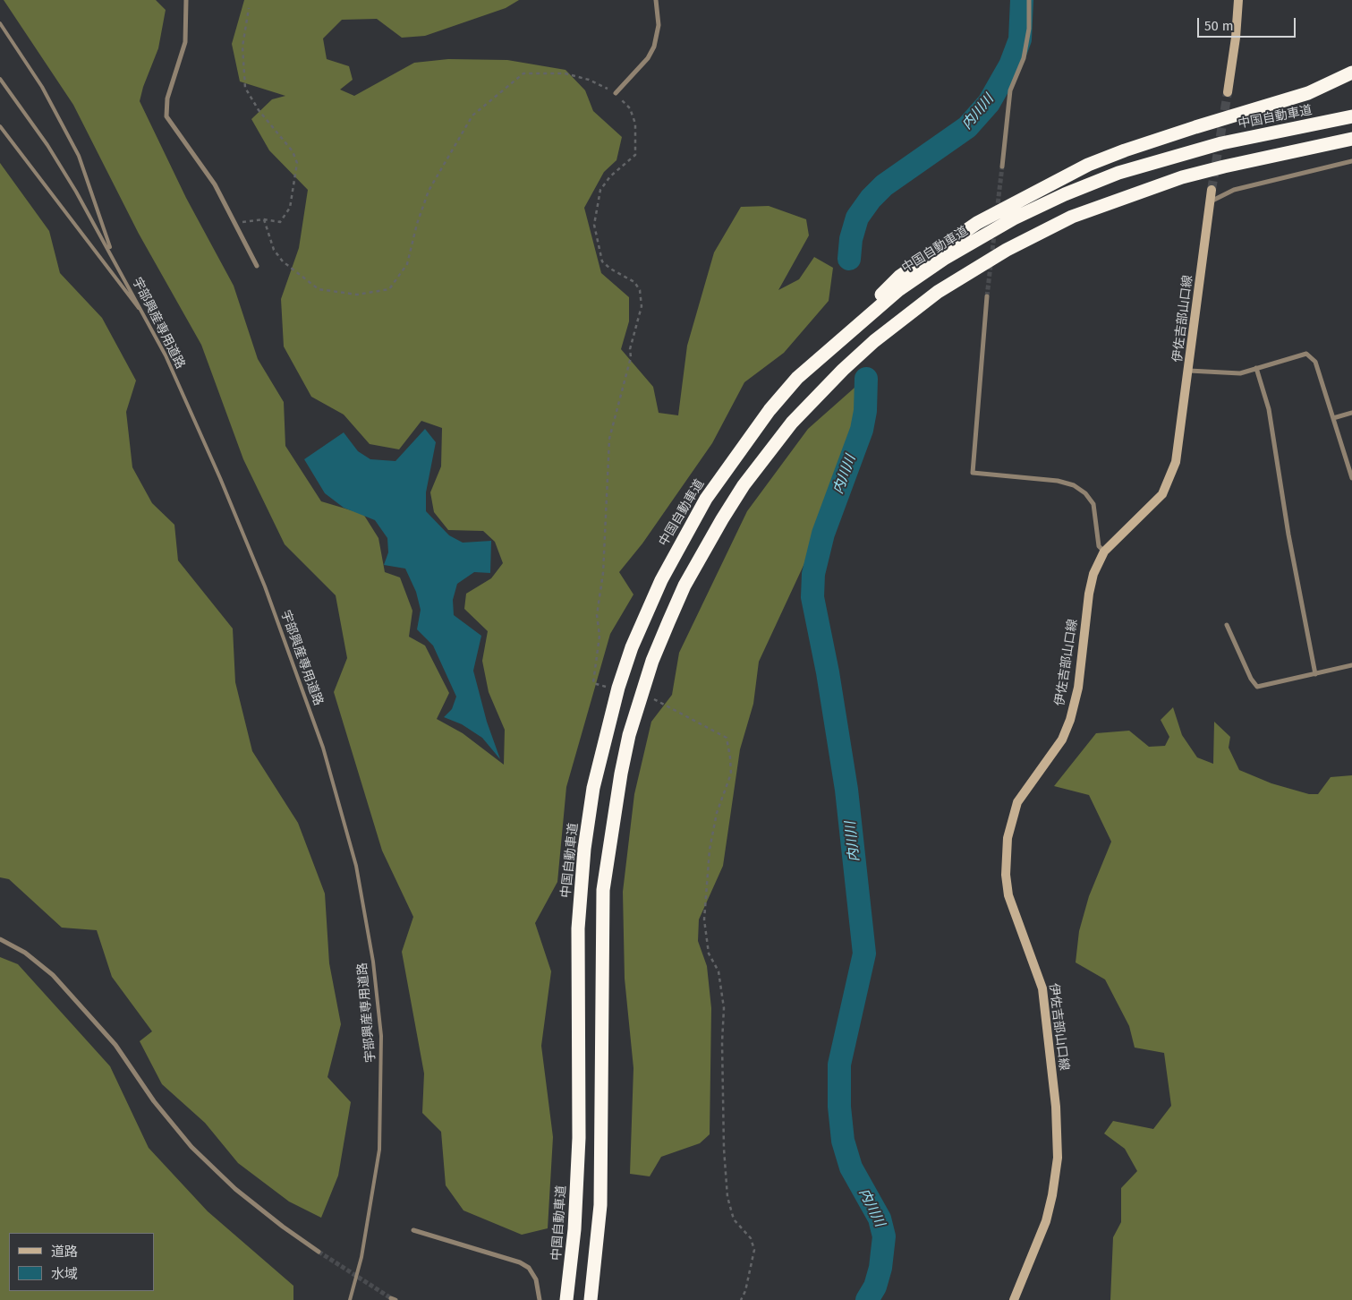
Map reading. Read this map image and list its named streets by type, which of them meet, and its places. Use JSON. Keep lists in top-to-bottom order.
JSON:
{
  "streets": {
    "highway": ["中国自動車道"],
    "main road": ["伊佐吉部山口線"],
    "lane": ["宇部興産専用道路"]
  },
  "water": ["内川川"],
  "legend": ["道路", "水域"],
  "scale_bar": "50 m"
}
